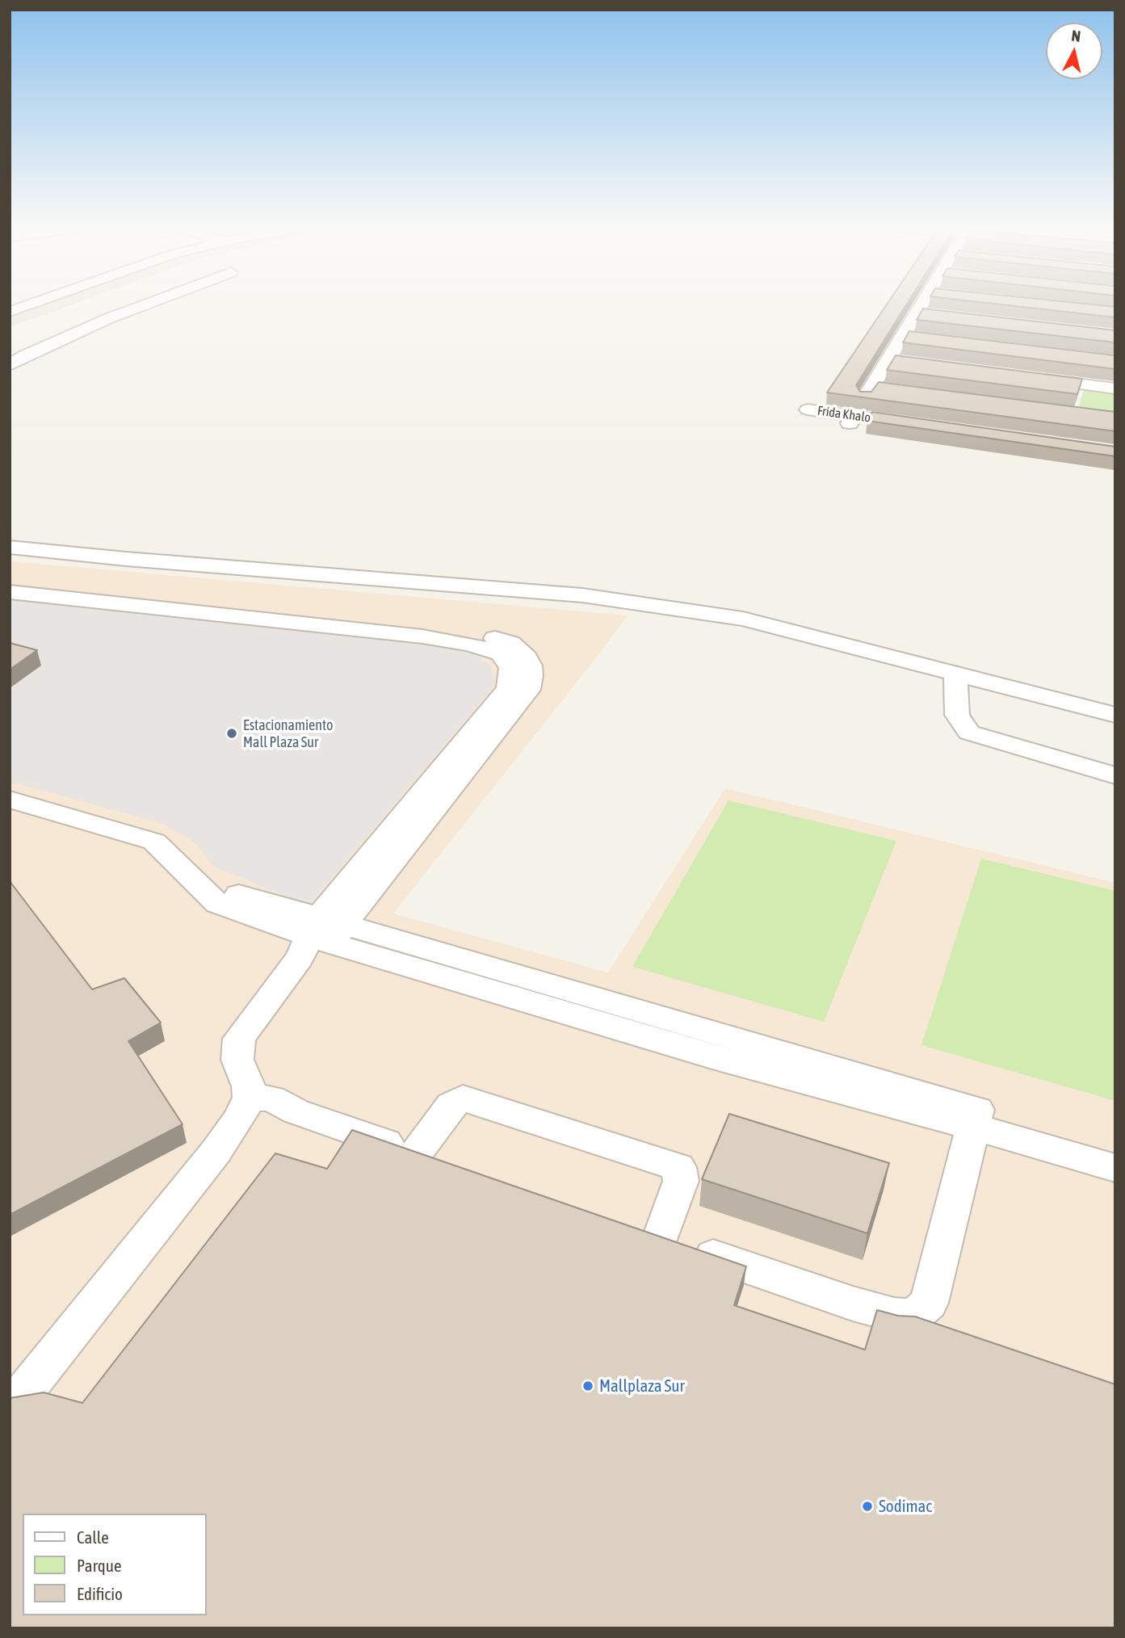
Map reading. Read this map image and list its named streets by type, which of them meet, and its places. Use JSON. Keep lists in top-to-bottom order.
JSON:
{
  "streets": {
    "street": ["Frida Khalo"]
  },
  "places": ["Estacionamiento Mall Plaza Sur", "Mallplaza Sur", "Sodimac"],
  "legend": ["Calle", "Parque", "Edificio"],
  "north": "top"
}
